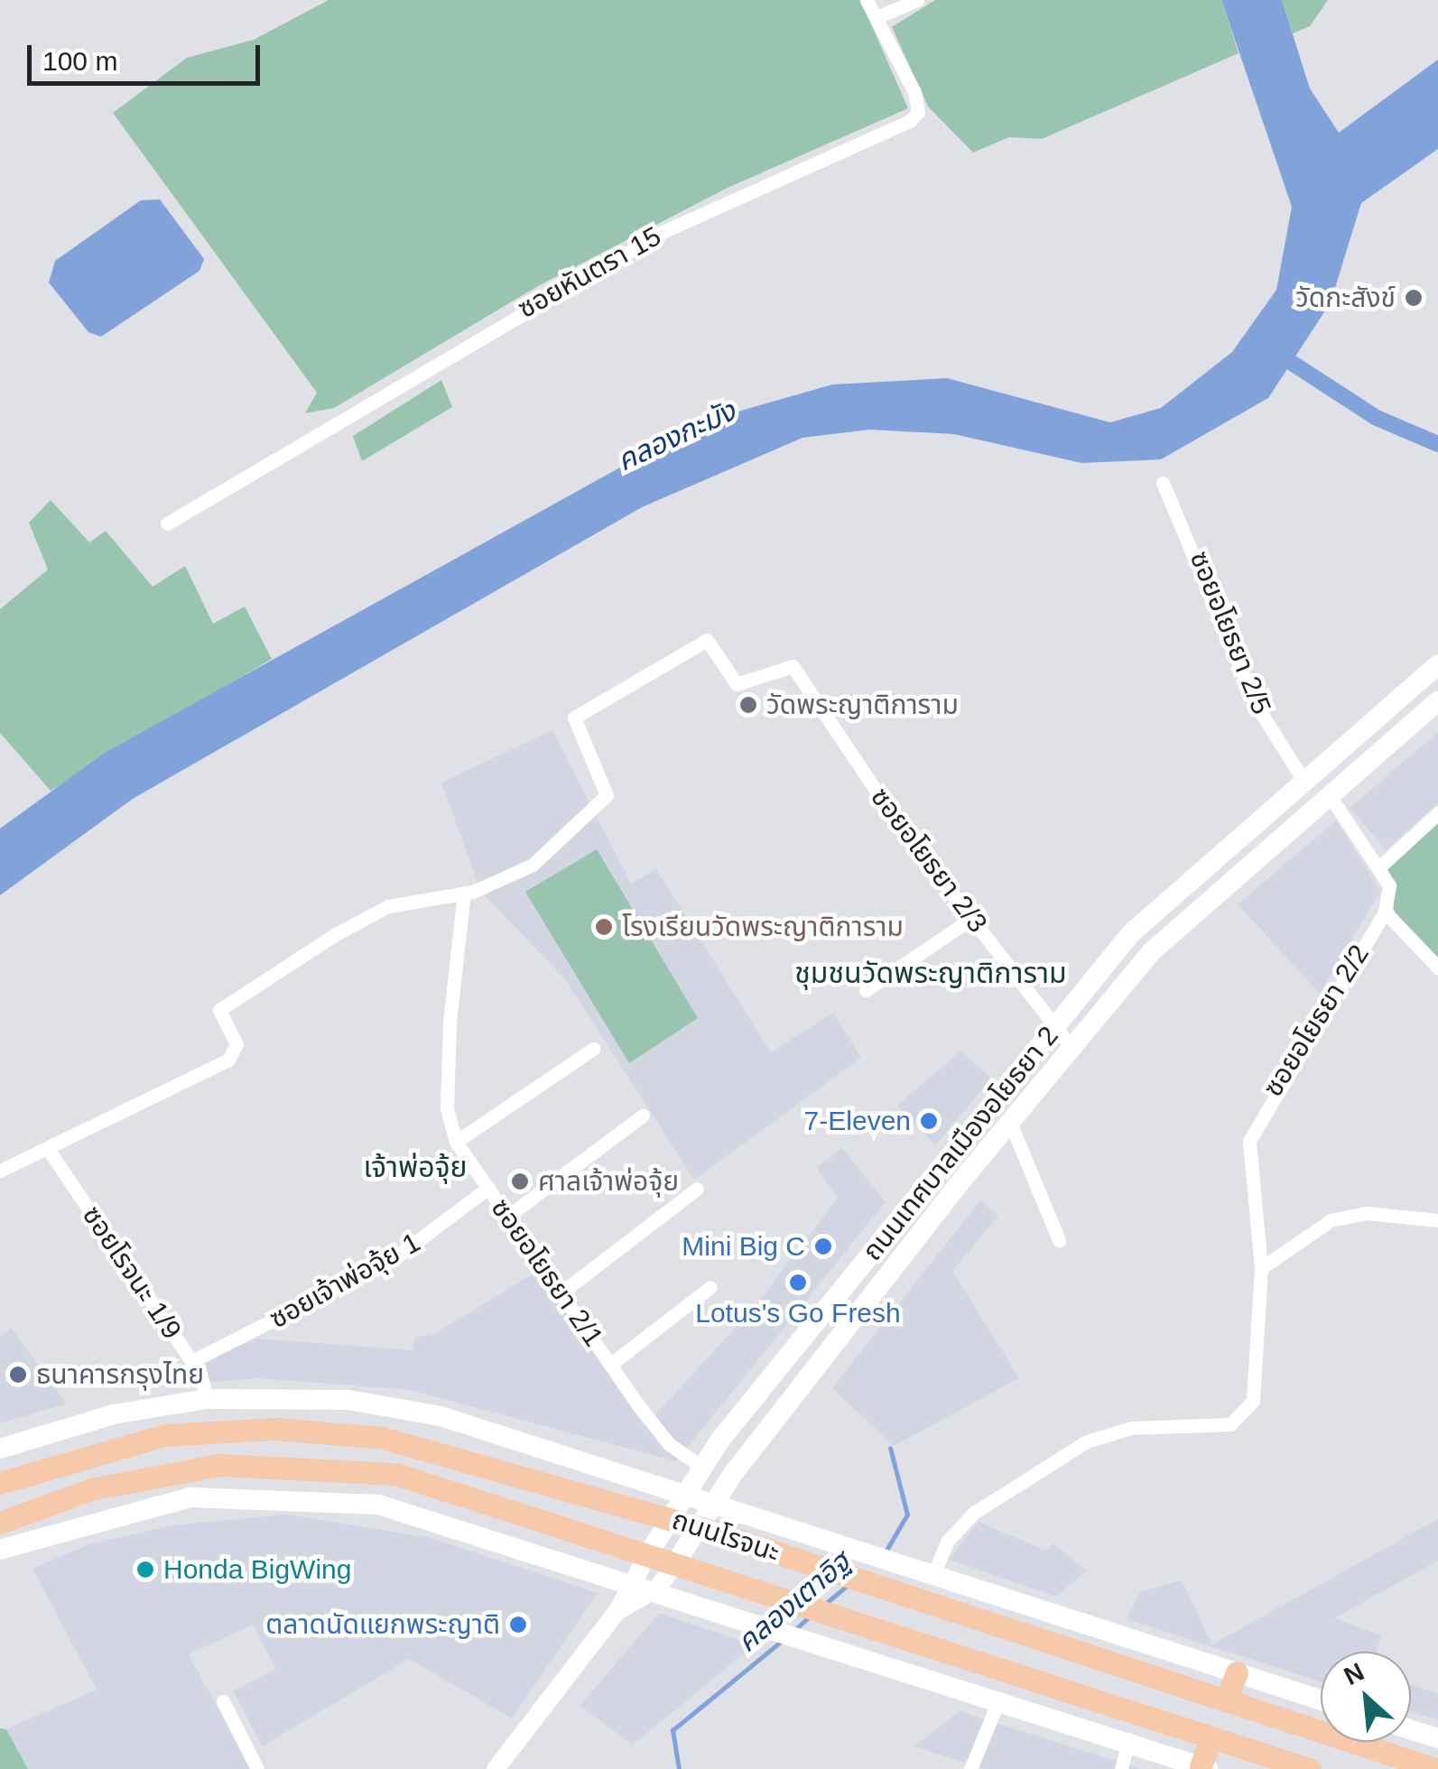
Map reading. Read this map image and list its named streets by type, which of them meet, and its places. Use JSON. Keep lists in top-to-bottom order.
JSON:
{
  "streets": {
    "main road": ["ถนนเทศบาลเมืองอโยธยา 2", "ถนนโรจนะ"],
    "street": [
      "ซอยหันตรา 15",
      "ซอยอโยธยา 2/5",
      "ซอยอโยธยา 2/3",
      "ซอยอโยธยา 2/2",
      "ซอยโรจนะ 1/9",
      "ซอยอโยธยา 2/1",
      "ซอยเจ้าพ่อจุ้ย 1"
    ]
  },
  "crossings": [
    ["ซอยอโยธยา 2/5", "ถนนเทศบาลเมืองอโยธยา 2"],
    ["ซอยอโยธยา 2/3", "ถนนเทศบาลเมืองอโยธยา 2"],
    ["ซอยอโยธยา 2/3", "ซอยอโยธยา 2/1"],
    ["ซอยอโยธยา 2/2", "ถนนโรจนะ"],
    ["ถนนเทศบาลเมืองอโยธยา 2", "ซอยอโยธยา 2/1"],
    ["ถนนเทศบาลเมืองอโยธยา 2", "ถนนโรจนะ"],
    ["ซอยโรจนะ 1/9", "ซอยเจ้าพ่อจุ้ย 1"],
    ["ซอยโรจนะ 1/9", "ถนนโรจนะ"],
    ["ซอยอโยธยา 2/1", "ซอยเจ้าพ่อจุ้ย 1"]
  ],
  "districts": ["ชุมชนวัดพระญาติการาม", "เจ้าพ่อจุ้ย"],
  "water": ["คลองกะมัง", "คลองเตาอิฐ"],
  "places": [
    "วัดกะสังข์",
    "วัดพระญาติการาม",
    "โรงเรียนวัดพระญาติการาม",
    "7-Eleven",
    "ศาลเจ้าพ่อจุ้ย",
    "Mini Big C",
    "Lotus's Go Fresh",
    "ธนาคารกรุงไทย",
    "Honda BigWing",
    "ตลาดนัดแยกพระญาติ"
  ],
  "scale_bar": "100 m",
  "north": "top left"
}
